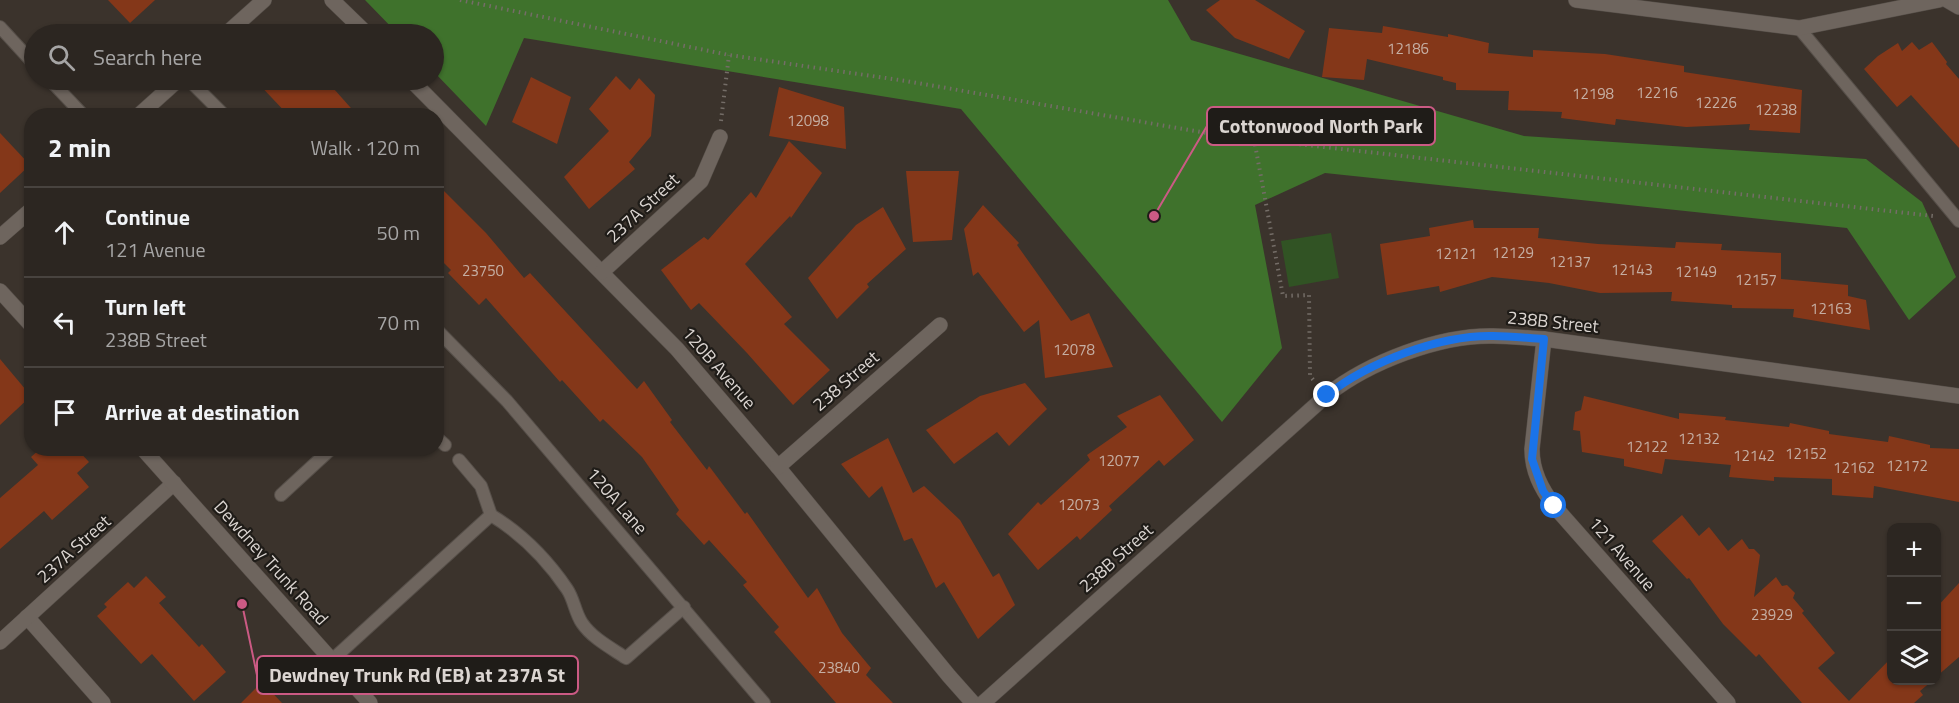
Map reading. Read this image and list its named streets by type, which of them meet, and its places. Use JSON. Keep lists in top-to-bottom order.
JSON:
{
  "streets": {
    "street": [
      "237A Street",
      "238B Street",
      "120B Avenue",
      "238 Street",
      "121 Avenue",
      "Dewdney Trunk Road"
    ],
    "lane": ["120A Lane"]
  },
  "crossings": [
    ["237A Street", "120B Avenue"],
    ["237A Street", "Dewdney Trunk Road"],
    ["238B Street", "121 Avenue"],
    ["120B Avenue", "238 Street"]
  ],
  "places": ["Cottonwood North Park", "Dewdney Trunk Rd (EB) at 237A St"],
  "house_numbers": [
    "12186",
    "12216",
    "12198",
    "12226",
    "12238",
    "12098",
    "12129",
    "12121",
    "12137",
    "12143",
    "23750",
    "12149",
    "12157",
    "12163",
    "12078",
    "12132",
    "12122",
    "12152",
    "12142",
    "12077",
    "12172",
    "12162",
    "12073",
    "23929",
    "23840"
  ],
  "page": {
    "search": "Search here",
    "heading": ["2 min", "Walk · 120 m"],
    "list": [
      ["Continue", "121 Avenue", "50 m"],
      ["Turn left", "238B Street", "70 m"],
      "Arrive at destination"
    ],
    "map_buttons": ["+", "−"]
  }
}
